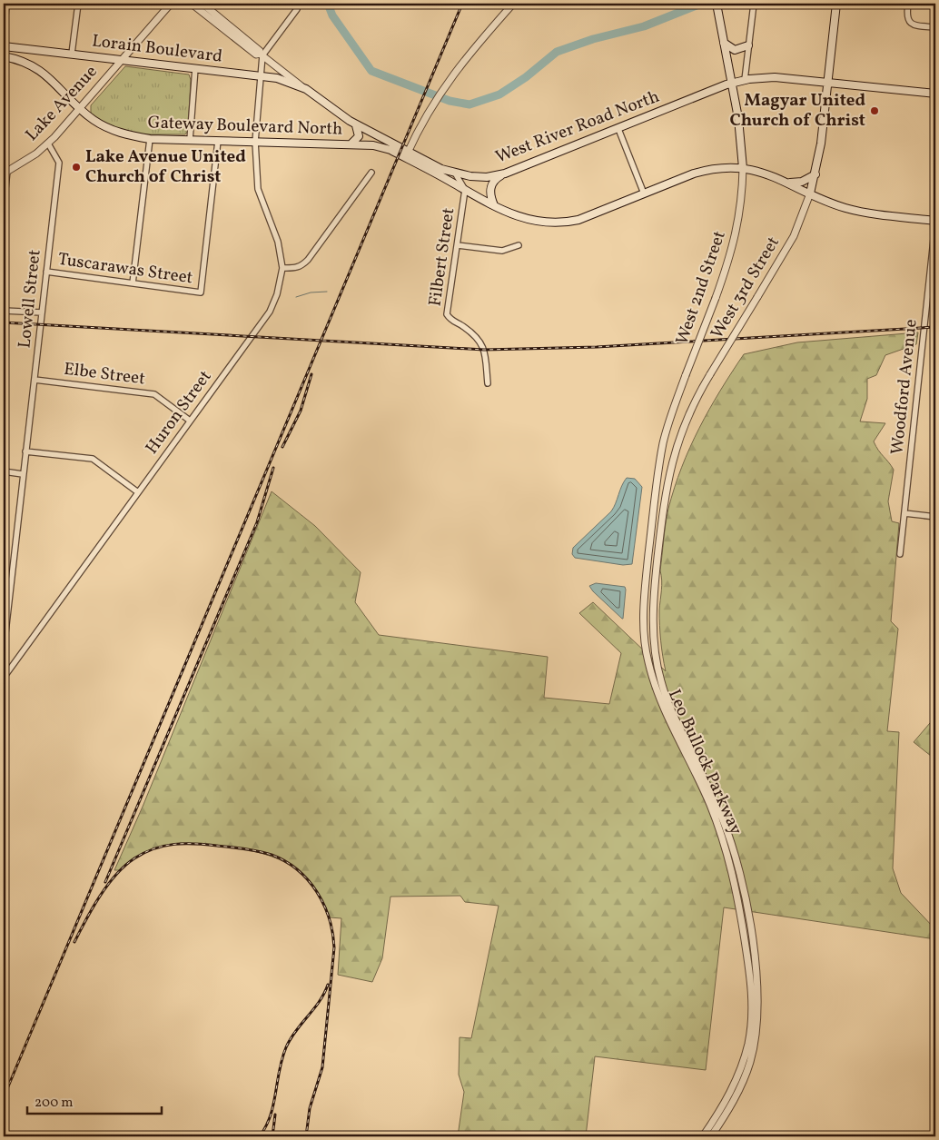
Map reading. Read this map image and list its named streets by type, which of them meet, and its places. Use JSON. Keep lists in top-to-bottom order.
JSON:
{
  "streets": {
    "main road": [
      "Lorain Boulevard",
      "Gateway Boulevard North",
      "West River Road North",
      "West 2nd Street",
      "West 3rd Street"
    ],
    "street": [
      "Lake Avenue",
      "Filbert Street",
      "Tuscarawas Street",
      "Lowell Street",
      "Elbe Street",
      "Woodford Avenue",
      "Huron Street",
      "Leo Bullock Parkway"
    ]
  },
  "crossings": [
    ["Lorain Boulevard", "Lake Avenue"],
    ["Lorain Boulevard", "West River Road North"],
    ["Lorain Boulevard", "Huron Street"],
    ["Lake Avenue", "Gateway Boulevard North"],
    ["Lake Avenue", "Lowell Street"],
    ["Gateway Boulevard North", "West River Road North"],
    ["Gateway Boulevard North", "Filbert Street"],
    ["Gateway Boulevard North", "Tuscarawas Street"],
    ["Gateway Boulevard North", "West 2nd Street"],
    ["Gateway Boulevard North", "West 3rd Street"],
    ["Gateway Boulevard North", "Woodford Avenue"],
    ["Gateway Boulevard North", "Huron Street"],
    ["West River Road North", "Filbert Street"],
    ["West River Road North", "West 2nd Street"],
    ["West River Road North", "West 3rd Street"],
    ["West River Road North", "Huron Street"],
    ["Tuscarawas Street", "Lowell Street"],
    ["West 2nd Street", "Leo Bullock Parkway"],
    ["West 3rd Street", "Leo Bullock Parkway"],
    ["Lowell Street", "Elbe Street"],
    ["Elbe Street", "Huron Street"]
  ],
  "places": ["Magyar United Church of Christ", "Lake Avenue United Church of Christ"],
  "scale_bar": "200 m"
}
